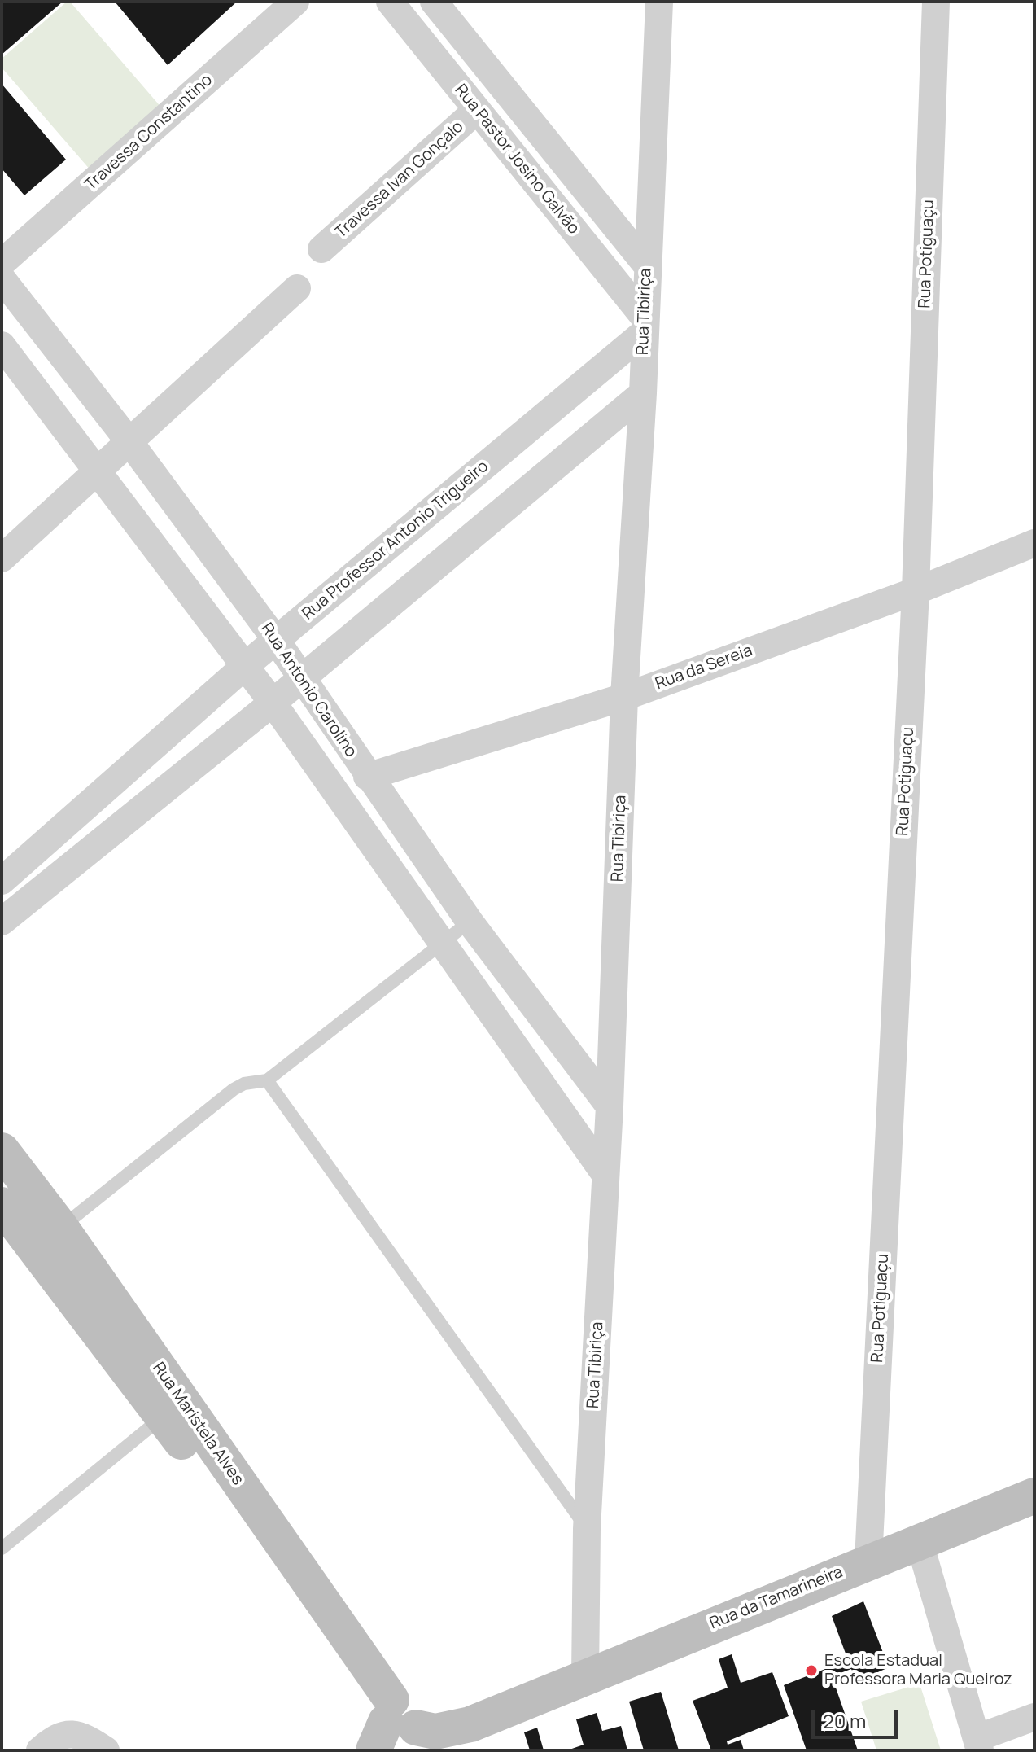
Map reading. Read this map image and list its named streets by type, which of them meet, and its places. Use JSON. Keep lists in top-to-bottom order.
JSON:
{
  "streets": {
    "street": [
      "Travessa Constantino",
      "Rua Pastor Josino Galvão",
      "Travessa Ivan Gonçalo",
      "Rua Potiguaçu",
      "Rua Tibiriça",
      "Rua Professor Antonio Trigueiro",
      "Rua da Sereia",
      "Rua Antonio Carolino",
      "Rua Maristela Alves",
      "Rua da Tamarineira"
    ]
  },
  "crossings": [
    ["Rua Pastor Josino Galvão", "Travessa Ivan Gonçalo"],
    ["Rua Pastor Josino Galvão", "Rua Tibiriça"],
    ["Rua Pastor Josino Galvão", "Rua Professor Antonio Trigueiro"],
    ["Rua Potiguaçu", "Rua da Sereia"],
    ["Rua Potiguaçu", "Rua da Tamarineira"],
    ["Rua Tibiriça", "Rua Professor Antonio Trigueiro"],
    ["Rua Tibiriça", "Rua da Sereia"],
    ["Rua Tibiriça", "Rua Antonio Carolino"],
    ["Rua Tibiriça", "Rua da Tamarineira"],
    ["Rua Professor Antonio Trigueiro", "Rua Antonio Carolino"],
    ["Rua da Sereia", "Rua Antonio Carolino"],
    ["Rua Maristela Alves", "Rua da Tamarineira"]
  ],
  "places": ["Escola Estadual Professora Maria Queiroz"],
  "scale_bar": "20 m"
}
